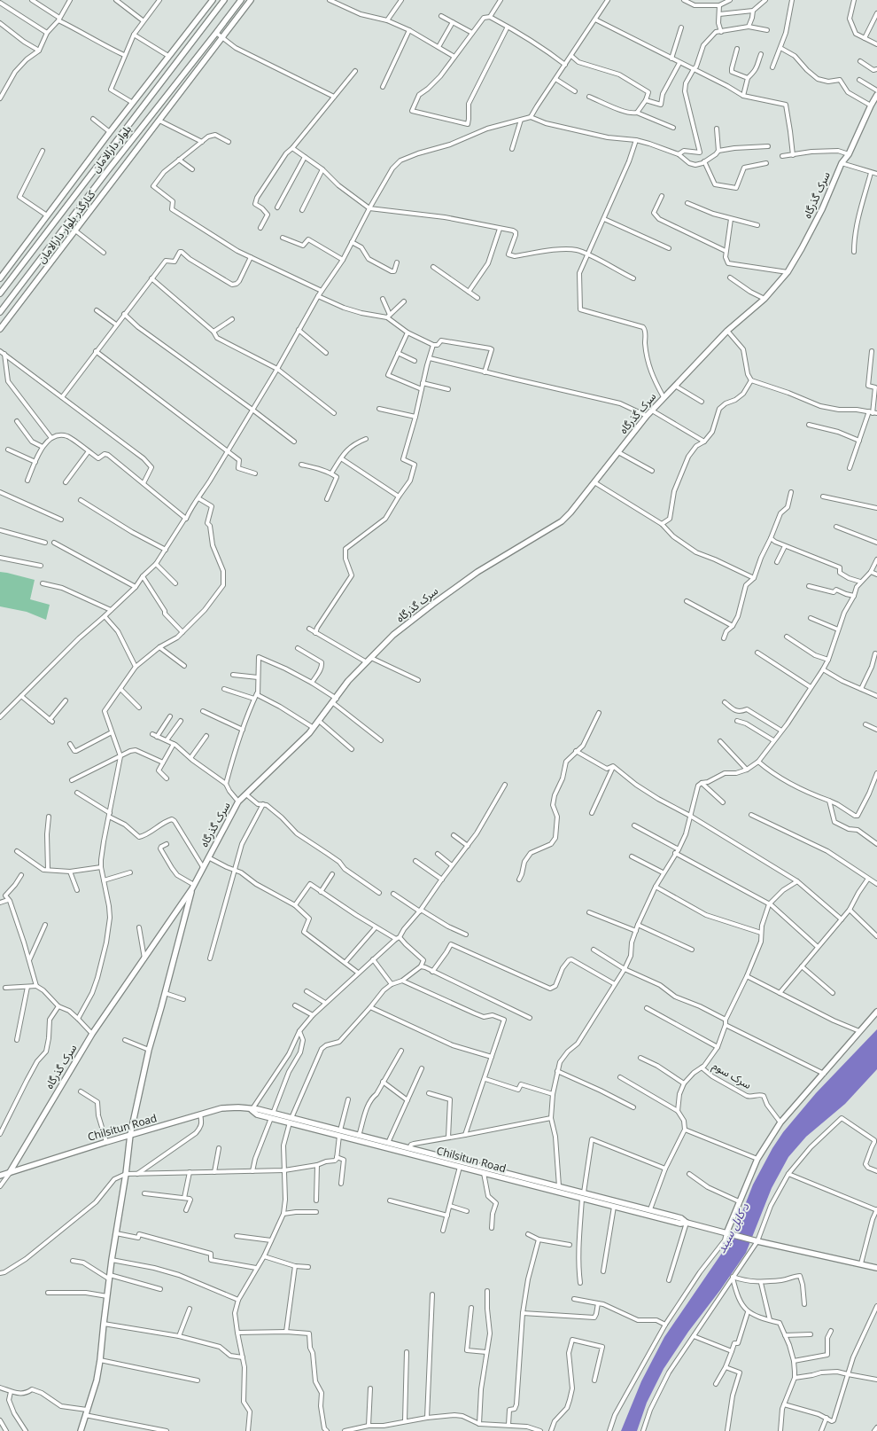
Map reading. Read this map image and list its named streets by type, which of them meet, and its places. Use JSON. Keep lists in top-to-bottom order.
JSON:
{
  "streets": {
    "main road": [
      "بلوار دارالامان",
      "سرک گذرگاه",
      "کنارگذر بلوار دارالامان",
      "Chilsitun Road"
    ],
    "street": ["سرک سوم"]
  },
  "crossings": [
    ["سرک گذرگاه", "Chilsitun Road"]
  ],
  "water": ["د کابل سيند"]
}
